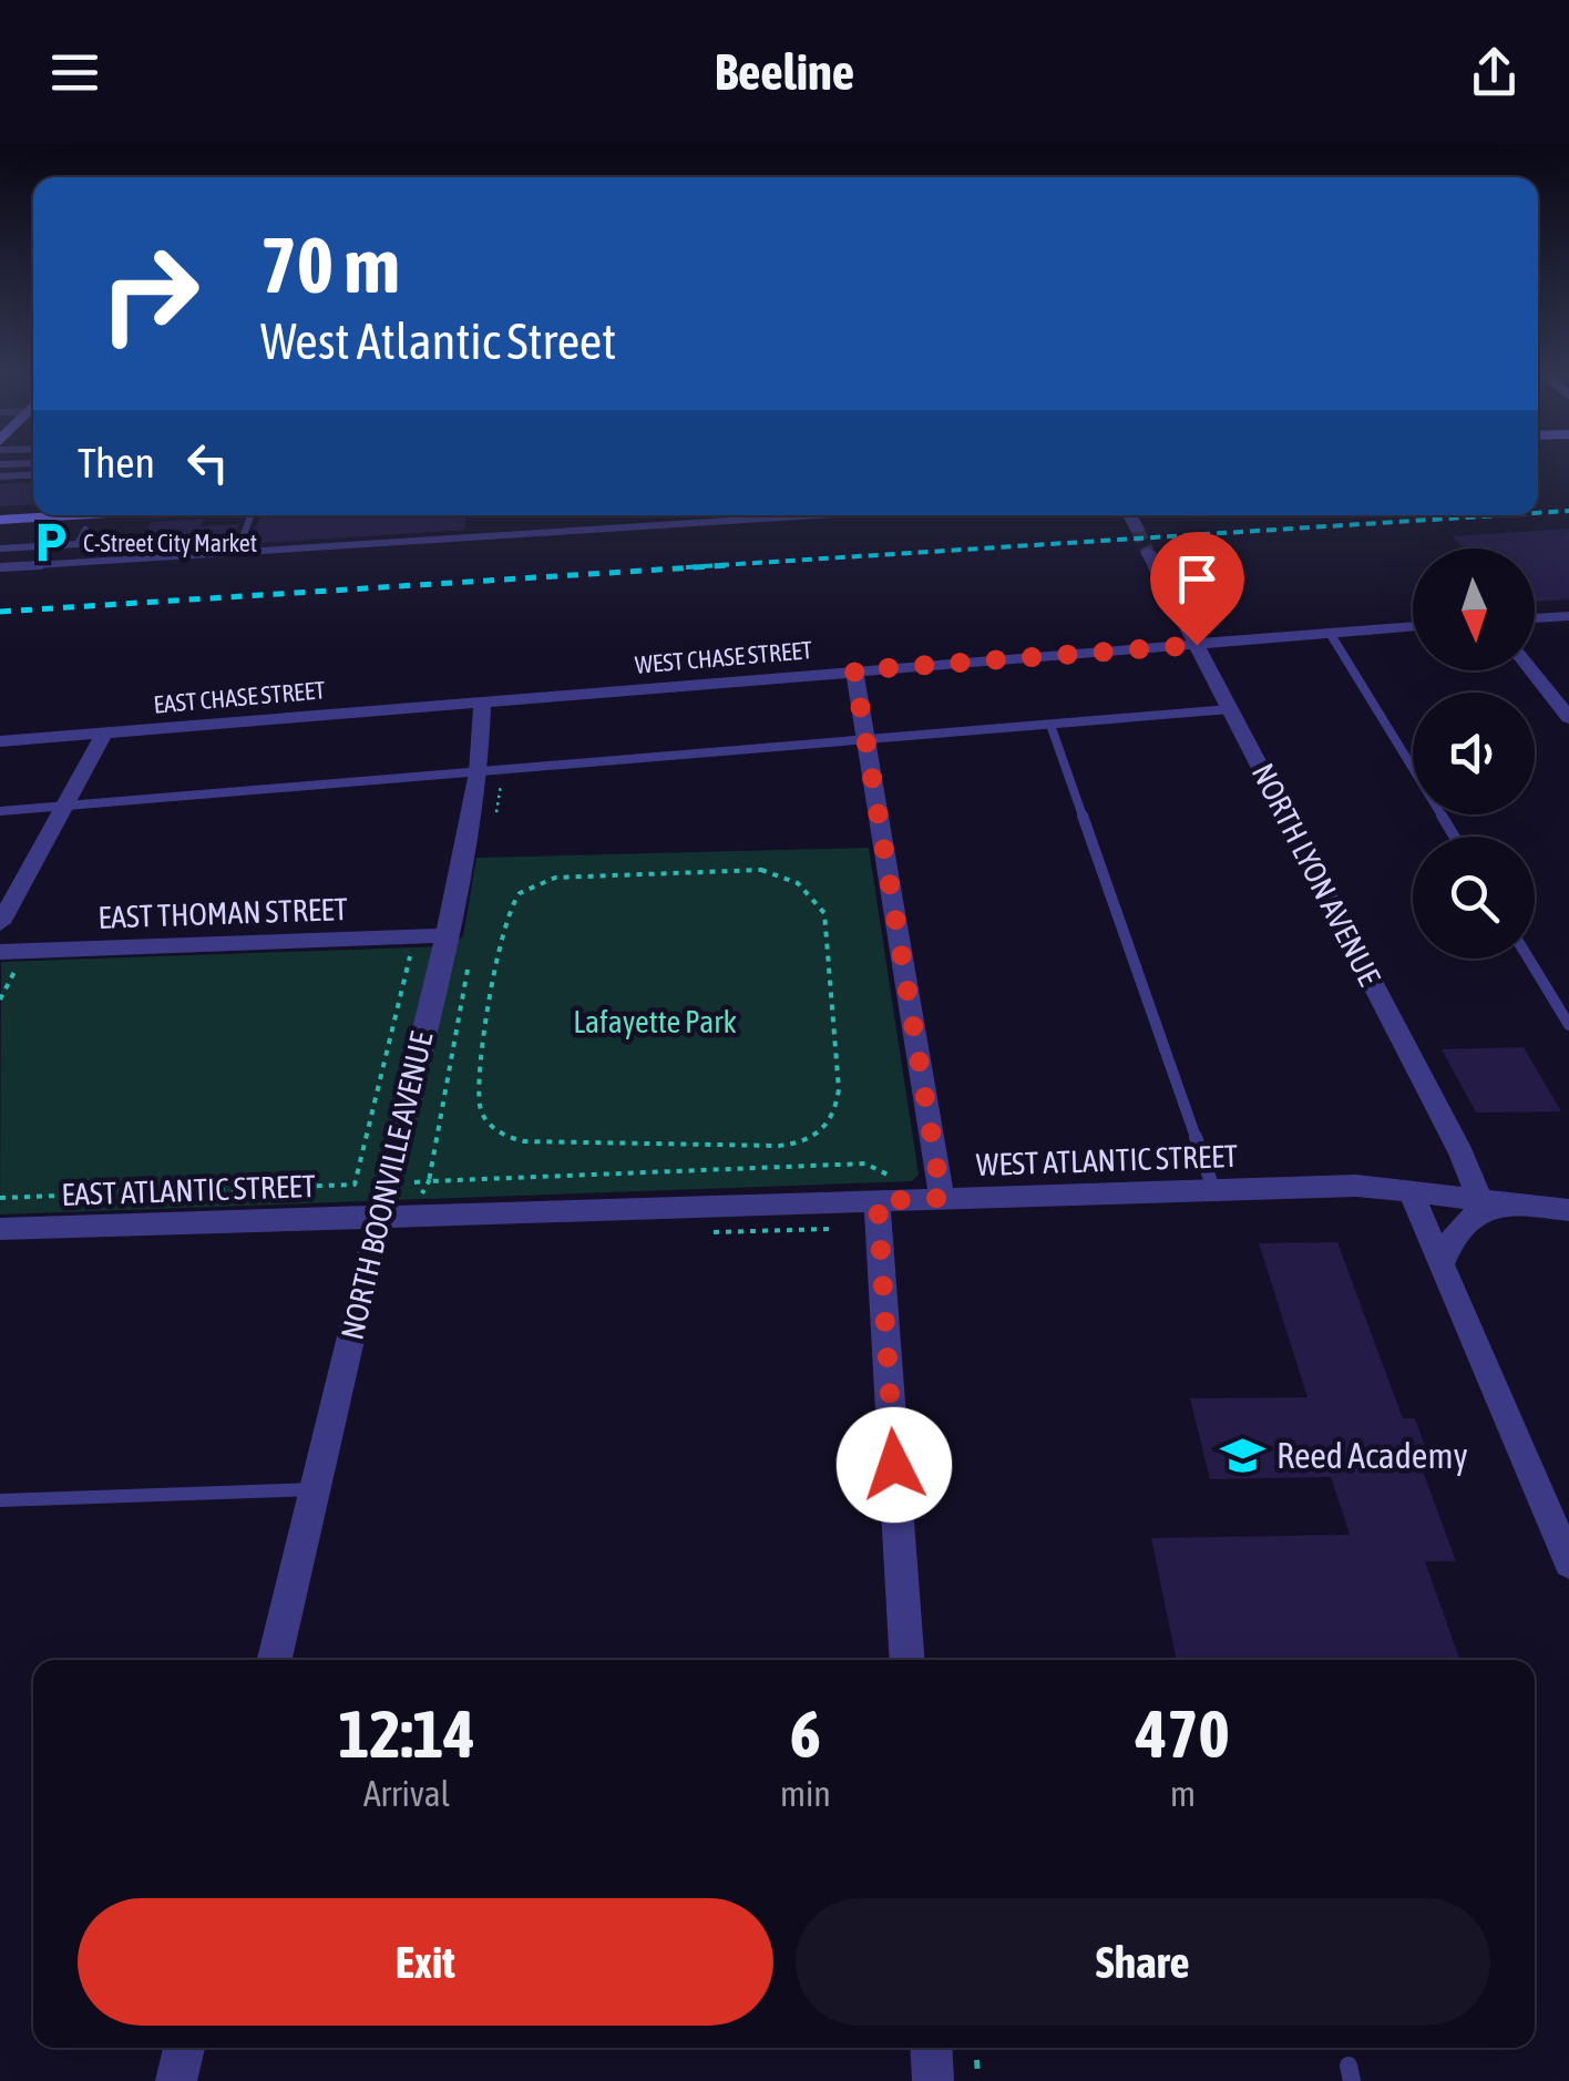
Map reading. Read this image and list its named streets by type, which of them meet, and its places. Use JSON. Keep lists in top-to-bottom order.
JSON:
{
  "streets": {
    "street": [
      "WEST CHASE STREET",
      "EAST CHASE STREET",
      "NORTH LYON AVENUE",
      "EAST THOMAN STREET",
      "WEST ATLANTIC STREET",
      "NORTH BOONVILLE AVENUE",
      "EAST ATLANTIC STREET"
    ]
  },
  "crossings": [
    ["WEST CHASE STREET", "EAST CHASE STREET"],
    ["WEST CHASE STREET", "NORTH LYON AVENUE"],
    ["WEST CHASE STREET", "NORTH BOONVILLE AVENUE"],
    ["EAST CHASE STREET", "NORTH BOONVILLE AVENUE"],
    ["NORTH LYON AVENUE", "WEST ATLANTIC STREET"],
    ["EAST THOMAN STREET", "NORTH BOONVILLE AVENUE"],
    ["WEST ATLANTIC STREET", "NORTH BOONVILLE AVENUE"],
    ["WEST ATLANTIC STREET", "EAST ATLANTIC STREET"],
    ["NORTH BOONVILLE AVENUE", "EAST ATLANTIC STREET"]
  ],
  "parks": ["Lafayette Park"],
  "places": {
    "parking": ["C-Street City Market"],
    "school or university": ["Reed Academy"]
  },
  "north": "bottom",
  "page": {
    "header": "Beeline",
    "turn": ["70 m", "West Atlantic Street"],
    "then": "Then",
    "eta": [
      "12:14",
      "Arrival",
      "6",
      "min",
      "470",
      "m"
    ],
    "buttons": ["Exit", "Share"]
  }
}
